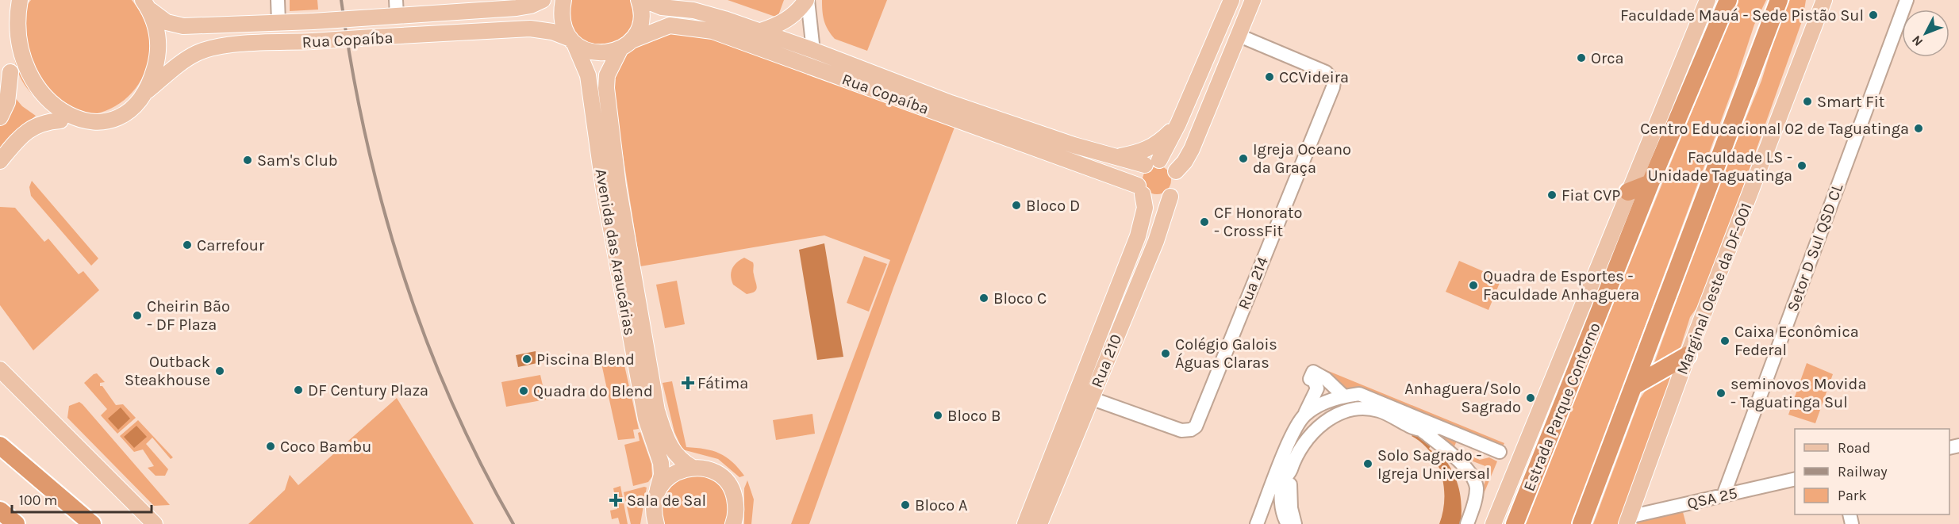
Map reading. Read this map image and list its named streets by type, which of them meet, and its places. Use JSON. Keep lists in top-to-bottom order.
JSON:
{
  "streets": {
    "highway": ["Estrada Parque Contorno"],
    "main road": [
      "Rua Copaíba",
      "Avenida das Araucárias",
      "Marginal Oeste da DF-001",
      "Rua 210"
    ],
    "street": ["Setor D Sul QSD CL", "Rua 214", "QSA 25"]
  },
  "crossings": [
    ["Rua Copaíba", "Avenida das Araucárias"],
    ["Rua Copaíba", "Rua 210"],
    ["Setor D Sul QSD CL", "QSA 25"],
    ["Rua 214", "Rua 210"],
    ["Marginal Oeste da DF-001", "QSA 25"]
  ],
  "places": {
    "other": [
      "Faculdade Mauá - Sede Pistão Sul",
      "Orca",
      "CCVideira",
      "Smart Fit",
      "Centro Educacional 02 de Taguatinga",
      "Igreja Oceano da Graça",
      "Sam's Club",
      "Faculdade LS - Unidade Taguatinga",
      "Fiat CVP",
      "Bloco D",
      "CF Honorato - CrossFit",
      "Carrefour",
      "Quadra de Esportes - Faculdade Anhaguera",
      "Bloco C",
      "Cheirin Bão - DF Plaza",
      "Caixa Econômica Federal",
      "Colégio Galois Águas Claras",
      "Piscina Blend",
      "Outback Steakhouse",
      "DF Century Plaza",
      "Quadra do Blend",
      "seminovos Movida - Taguatinga Sul",
      "Anhaguera/Solo Sagrado",
      "Bloco B",
      "Coco Bambu",
      "Solo Sagrado - Igreja Universal",
      "Bloco A"
    ],
    "health": ["Fátima", "Sala de Sal"]
  },
  "legend": ["Road", "Railway", "Park"],
  "scale_bar": "100 m",
  "north": "bottom left"
}
